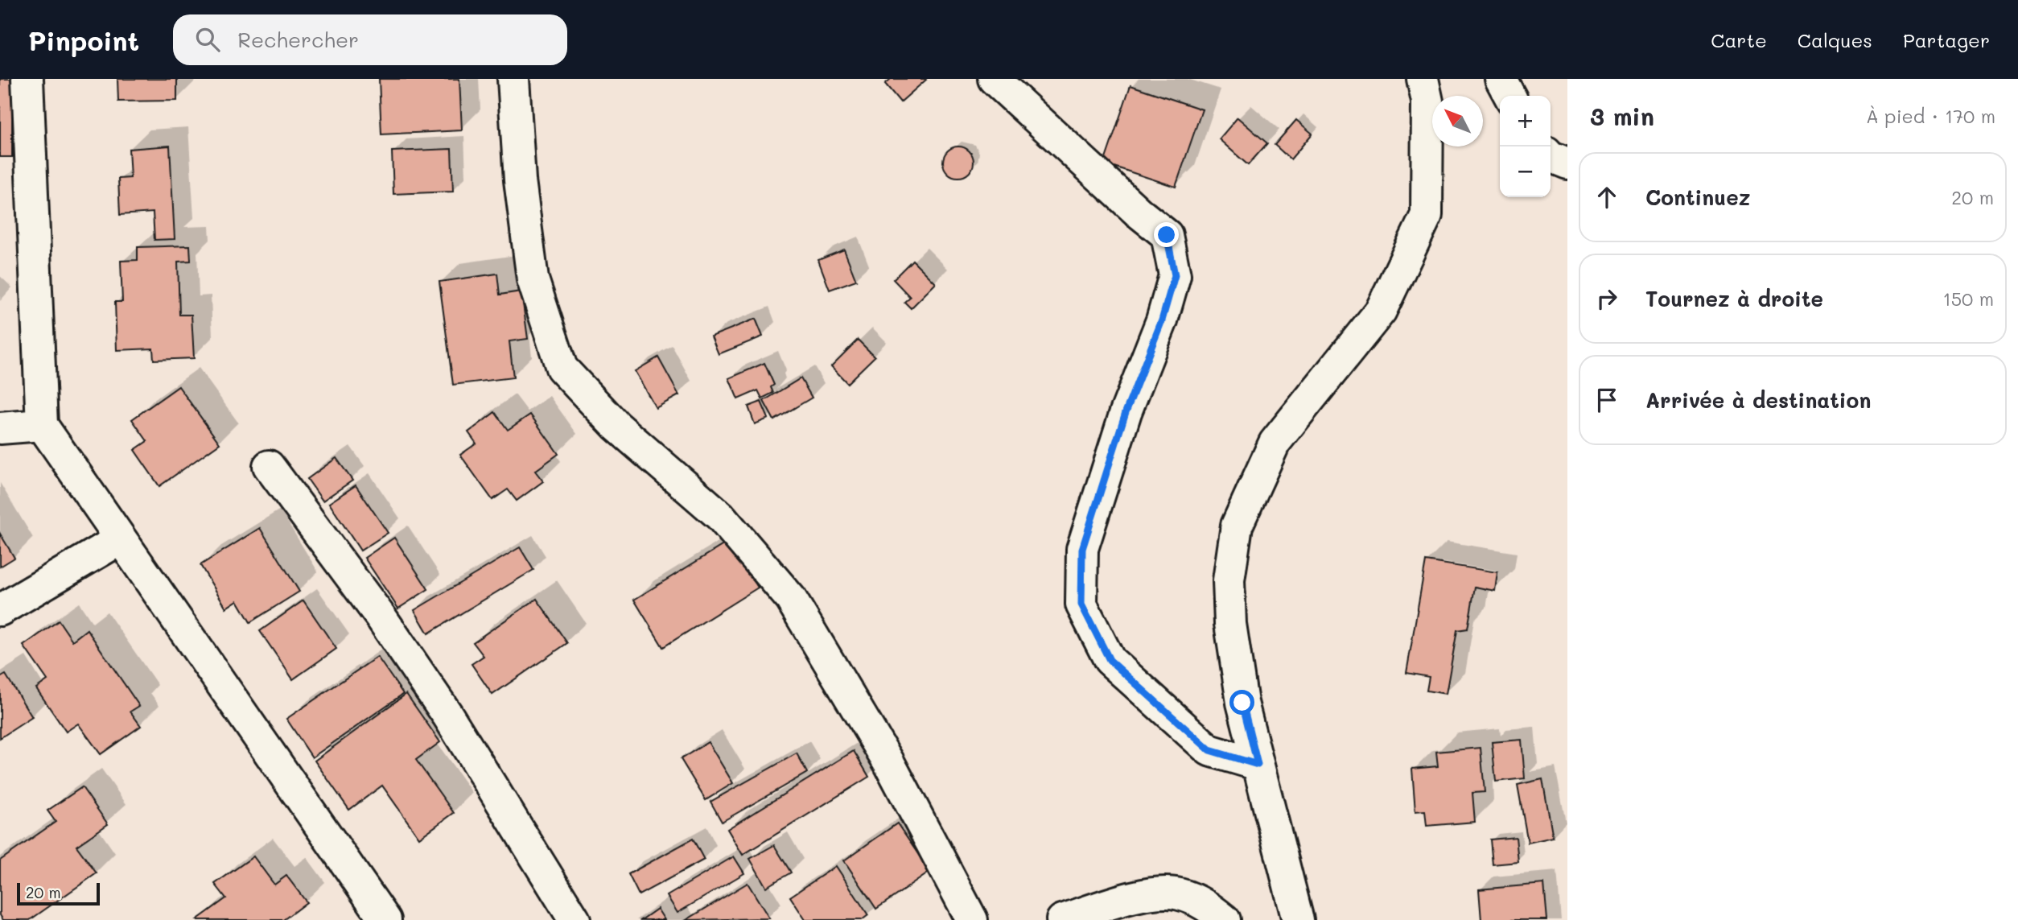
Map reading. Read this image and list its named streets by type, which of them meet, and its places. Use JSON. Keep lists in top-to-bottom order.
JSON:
{
  "scale_bar": "20 m",
  "north": "top left",
  "page": {
    "header": "Pinpoint",
    "search": "Rechercher",
    "nav": ["Carte", "Calques", "Partager"],
    "heading": ["3 min", "À pied · 170 m"],
    "map_buttons": ["+", "−"],
    "list": [
      ["Continuez", "20 m"],
      ["Tournez à droite", "150 m"],
      "Arrivée à destination"
    ],
    "scale": "20 m"
  }
}
